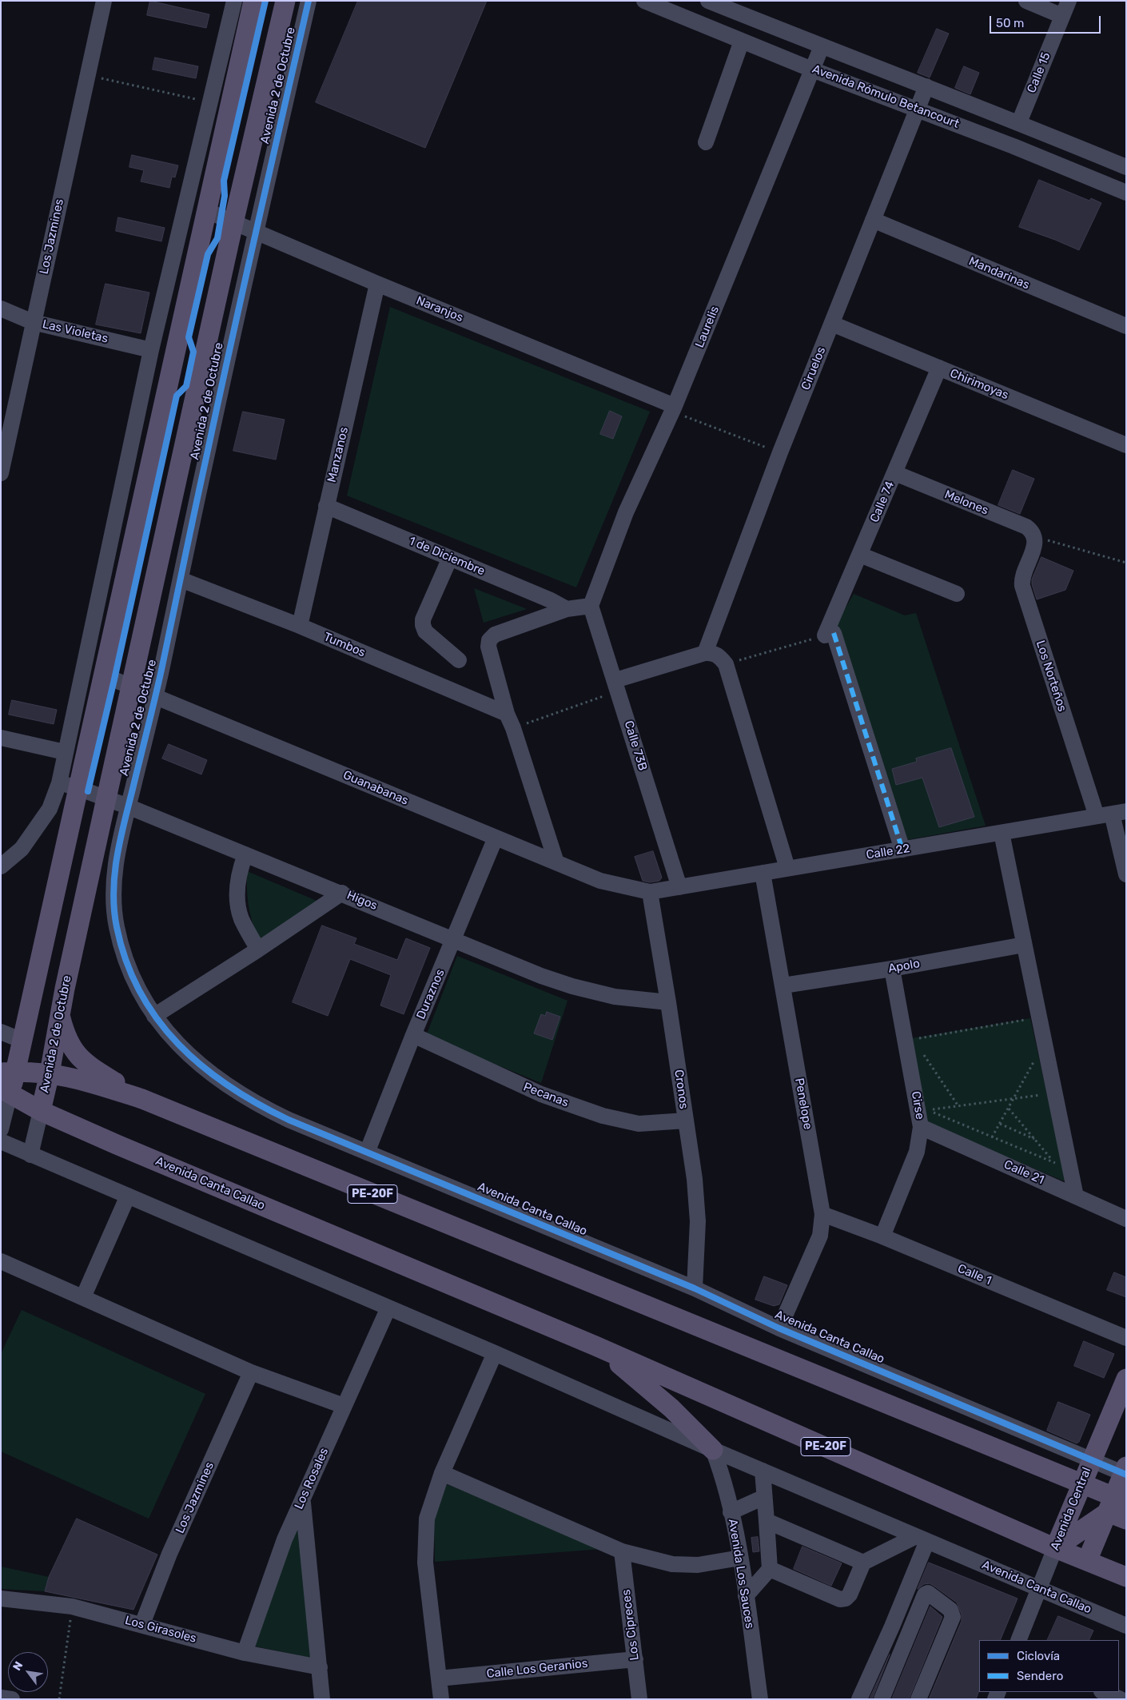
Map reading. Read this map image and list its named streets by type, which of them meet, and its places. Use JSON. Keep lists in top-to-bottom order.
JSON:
{
  "streets": {
    "main road": [
      "Avenida 2 de Octubre",
      "Avenida Canta Callao",
      "PE-20F",
      "Avenida Central"
    ],
    "street": [
      "Calle 15",
      "Avenida Rómulo Betancourt",
      "Los Jazmines",
      "Mandarinas",
      "Naranjos",
      "Laurelis",
      "Las Violetas",
      "Ciruelos",
      "Chirimoyas",
      "Manzanos",
      "Calle 74",
      "Melones",
      "1 de Diciembre",
      "Tumbos",
      "Los Norteños",
      "Calle 73B",
      "Guanabanas",
      "Calle 22",
      "Higos",
      "Apolo",
      "Duraznos",
      "Cronos",
      "Pecanas",
      "Penelope",
      "Cirse",
      "Calle 21",
      "Calle 1",
      "Los Rosales",
      "Avenida Los Sauces",
      "Los Cipreces",
      "Los Girasoles",
      "Calle Los Geranios"
    ]
  },
  "crossings": [
    ["Calle 15", "Avenida Rómulo Betancourt"],
    ["Avenida 2 de Octubre", "Naranjos"],
    ["Avenida 2 de Octubre", "Tumbos"],
    ["Avenida 2 de Octubre", "Guanabanas"],
    ["Avenida 2 de Octubre", "Higos"],
    ["Avenida 2 de Octubre", "Avenida Canta Callao"],
    ["Avenida 2 de Octubre", "PE-20F"],
    ["Avenida Rómulo Betancourt", "Laurelis"],
    ["Avenida Rómulo Betancourt", "Ciruelos"],
    ["Los Jazmines", "Las Violetas"],
    ["Los Jazmines", "Los Girasoles"],
    ["Mandarinas", "Ciruelos"],
    ["Naranjos", "Laurelis"],
    ["Naranjos", "Manzanos"],
    ["Laurelis", "Calle 73B"],
    ["Ciruelos", "Chirimoyas"],
    ["Chirimoyas", "Calle 74"],
    ["Manzanos", "1 de Diciembre"],
    ["Manzanos", "Tumbos"],
    ["Calle 74", "Melones"],
    ["Melones", "Los Norteños"],
    ["Los Norteños", "Calle 22"],
    ["Calle 73B", "Calle 22"],
    ["Guanabanas", "Calle 22"],
    ["Guanabanas", "Duraznos"],
    ["Guanabanas", "Cronos"],
    ["Calle 22", "Cronos"],
    ["Calle 22", "Penelope"],
    ["Higos", "Duraznos"],
    ["Higos", "Cronos"],
    ["Higos", "Avenida Canta Callao"],
    ["Apolo", "Penelope"],
    ["Apolo", "Cirse"],
    ["Duraznos", "Pecanas"],
    ["Duraznos", "Avenida Canta Callao"],
    ["Cronos", "Pecanas"],
    ["Cronos", "Avenida Canta Callao"],
    ["Penelope", "Avenida Canta Callao"],
    ["Penelope", "Calle 1"],
    ["Cirse", "Calle 21"],
    ["Cirse", "Calle 1"],
    ["Avenida Canta Callao", "Los Rosales"],
    ["Avenida Canta Callao", "Avenida Central"],
    ["Avenida Canta Callao", "Avenida Los Sauces"],
    ["PE-20F", "Avenida Central"],
    ["Los Rosales", "Los Girasoles"],
    ["Los Cipreces", "Calle Los Geranios"]
  ],
  "legend": ["Ciclovía", "Sendero"],
  "scale_bar": "50 m",
  "north": "top left"
}
